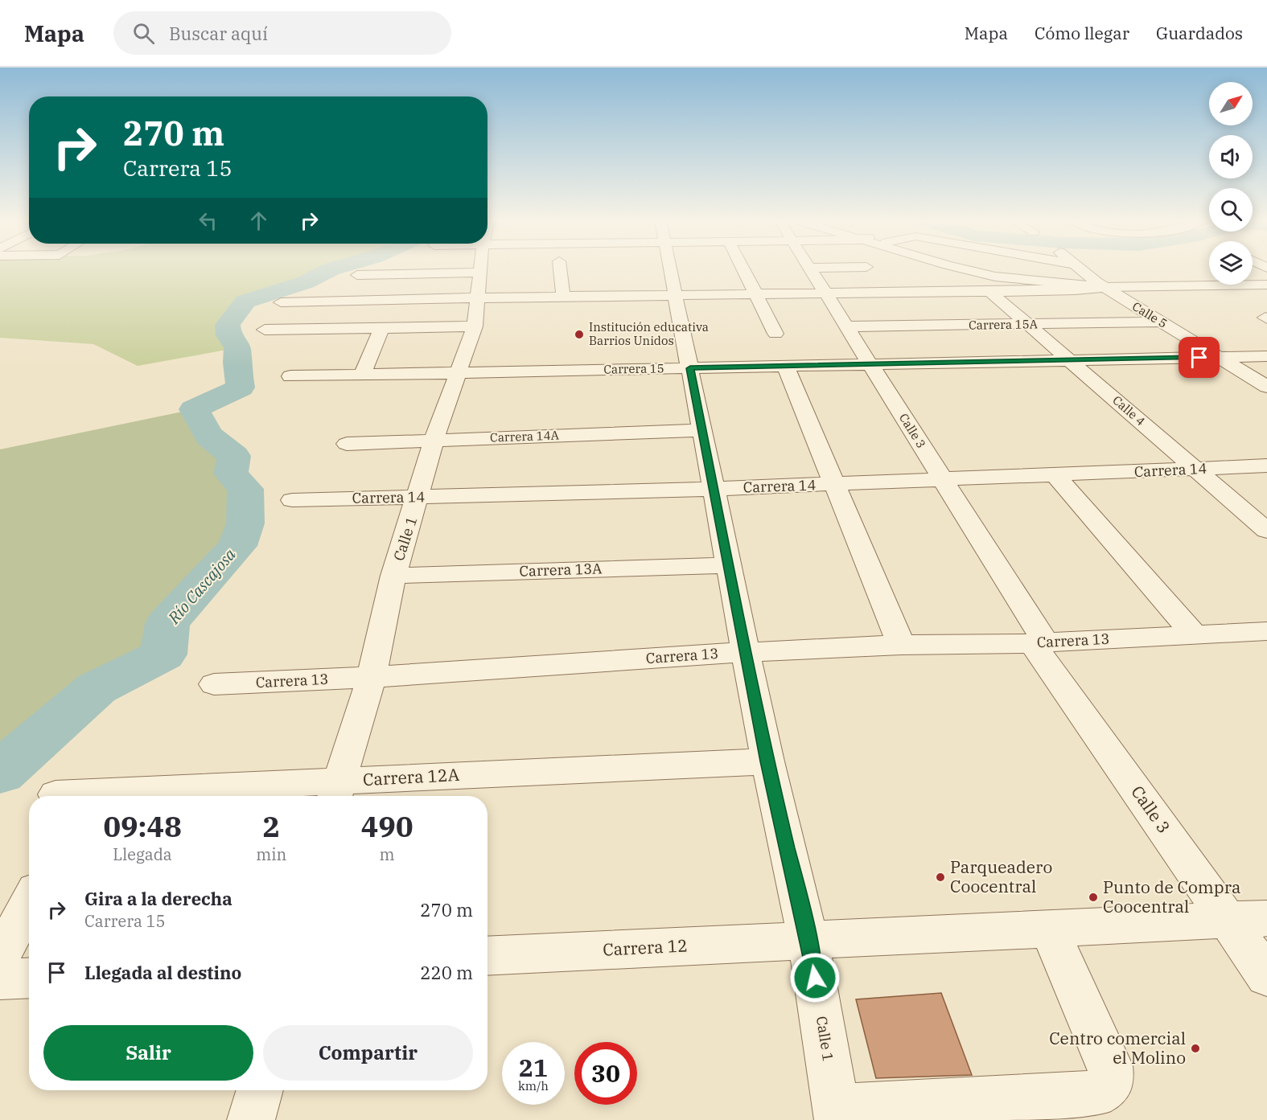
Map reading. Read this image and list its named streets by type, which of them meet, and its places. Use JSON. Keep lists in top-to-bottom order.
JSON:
{
  "streets": {
    "street": [
      "Calle 5",
      "Carrera 15A",
      "Carrera 15",
      "Calle 4",
      "Calle 3",
      "Carrera 14A",
      "Carrera 14",
      "Calle 1",
      "Carrera 13A",
      "Carrera 13",
      "Carrera 12A",
      "Carrera 12"
    ]
  },
  "crossings": [
    ["Calle 5", "Carrera 15A"],
    ["Calle 5", "Carrera 15"],
    ["Carrera 15A", "Calle 4"],
    ["Carrera 15A", "Calle 3"],
    ["Carrera 15", "Calle 4"],
    ["Carrera 15", "Calle 3"],
    ["Carrera 15", "Calle 1"],
    ["Calle 4", "Carrera 14"],
    ["Calle 3", "Carrera 14"],
    ["Calle 3", "Carrera 13"],
    ["Calle 3", "Carrera 12"],
    ["Carrera 14A", "Calle 1"],
    ["Carrera 14", "Calle 1"],
    ["Calle 1", "Carrera 13A"],
    ["Calle 1", "Carrera 13"],
    ["Calle 1", "Carrera 12A"],
    ["Calle 1", "Carrera 12"]
  ],
  "water": ["Río Cascajosa"],
  "places": [
    "Institución educativa Barrios Unidos",
    "Parqueadero Coocentral",
    "Punto de Compra Coocentral",
    "Centro comercial el Molino"
  ],
  "north": "top right",
  "page": {
    "header": "Mapa",
    "search": "Buscar aquí",
    "nav": ["Mapa", "Cómo llegar", "Guardados"],
    "turn": ["270 m", "Carrera 15"],
    "eta": [
      "09:48",
      "Llegada",
      "2",
      "min",
      "490",
      "m"
    ],
    "list": [
      {
        "name": "Gira a la derecha",
        "note": "Carrera 15",
        "value": "270 m"
      },
      {
        "name": "Llegada al destino",
        "value": "220 m"
      }
    ],
    "buttons": ["Salir", "Compartir"],
    "speed": "21 km/h",
    "limit": "30"
  }
}
